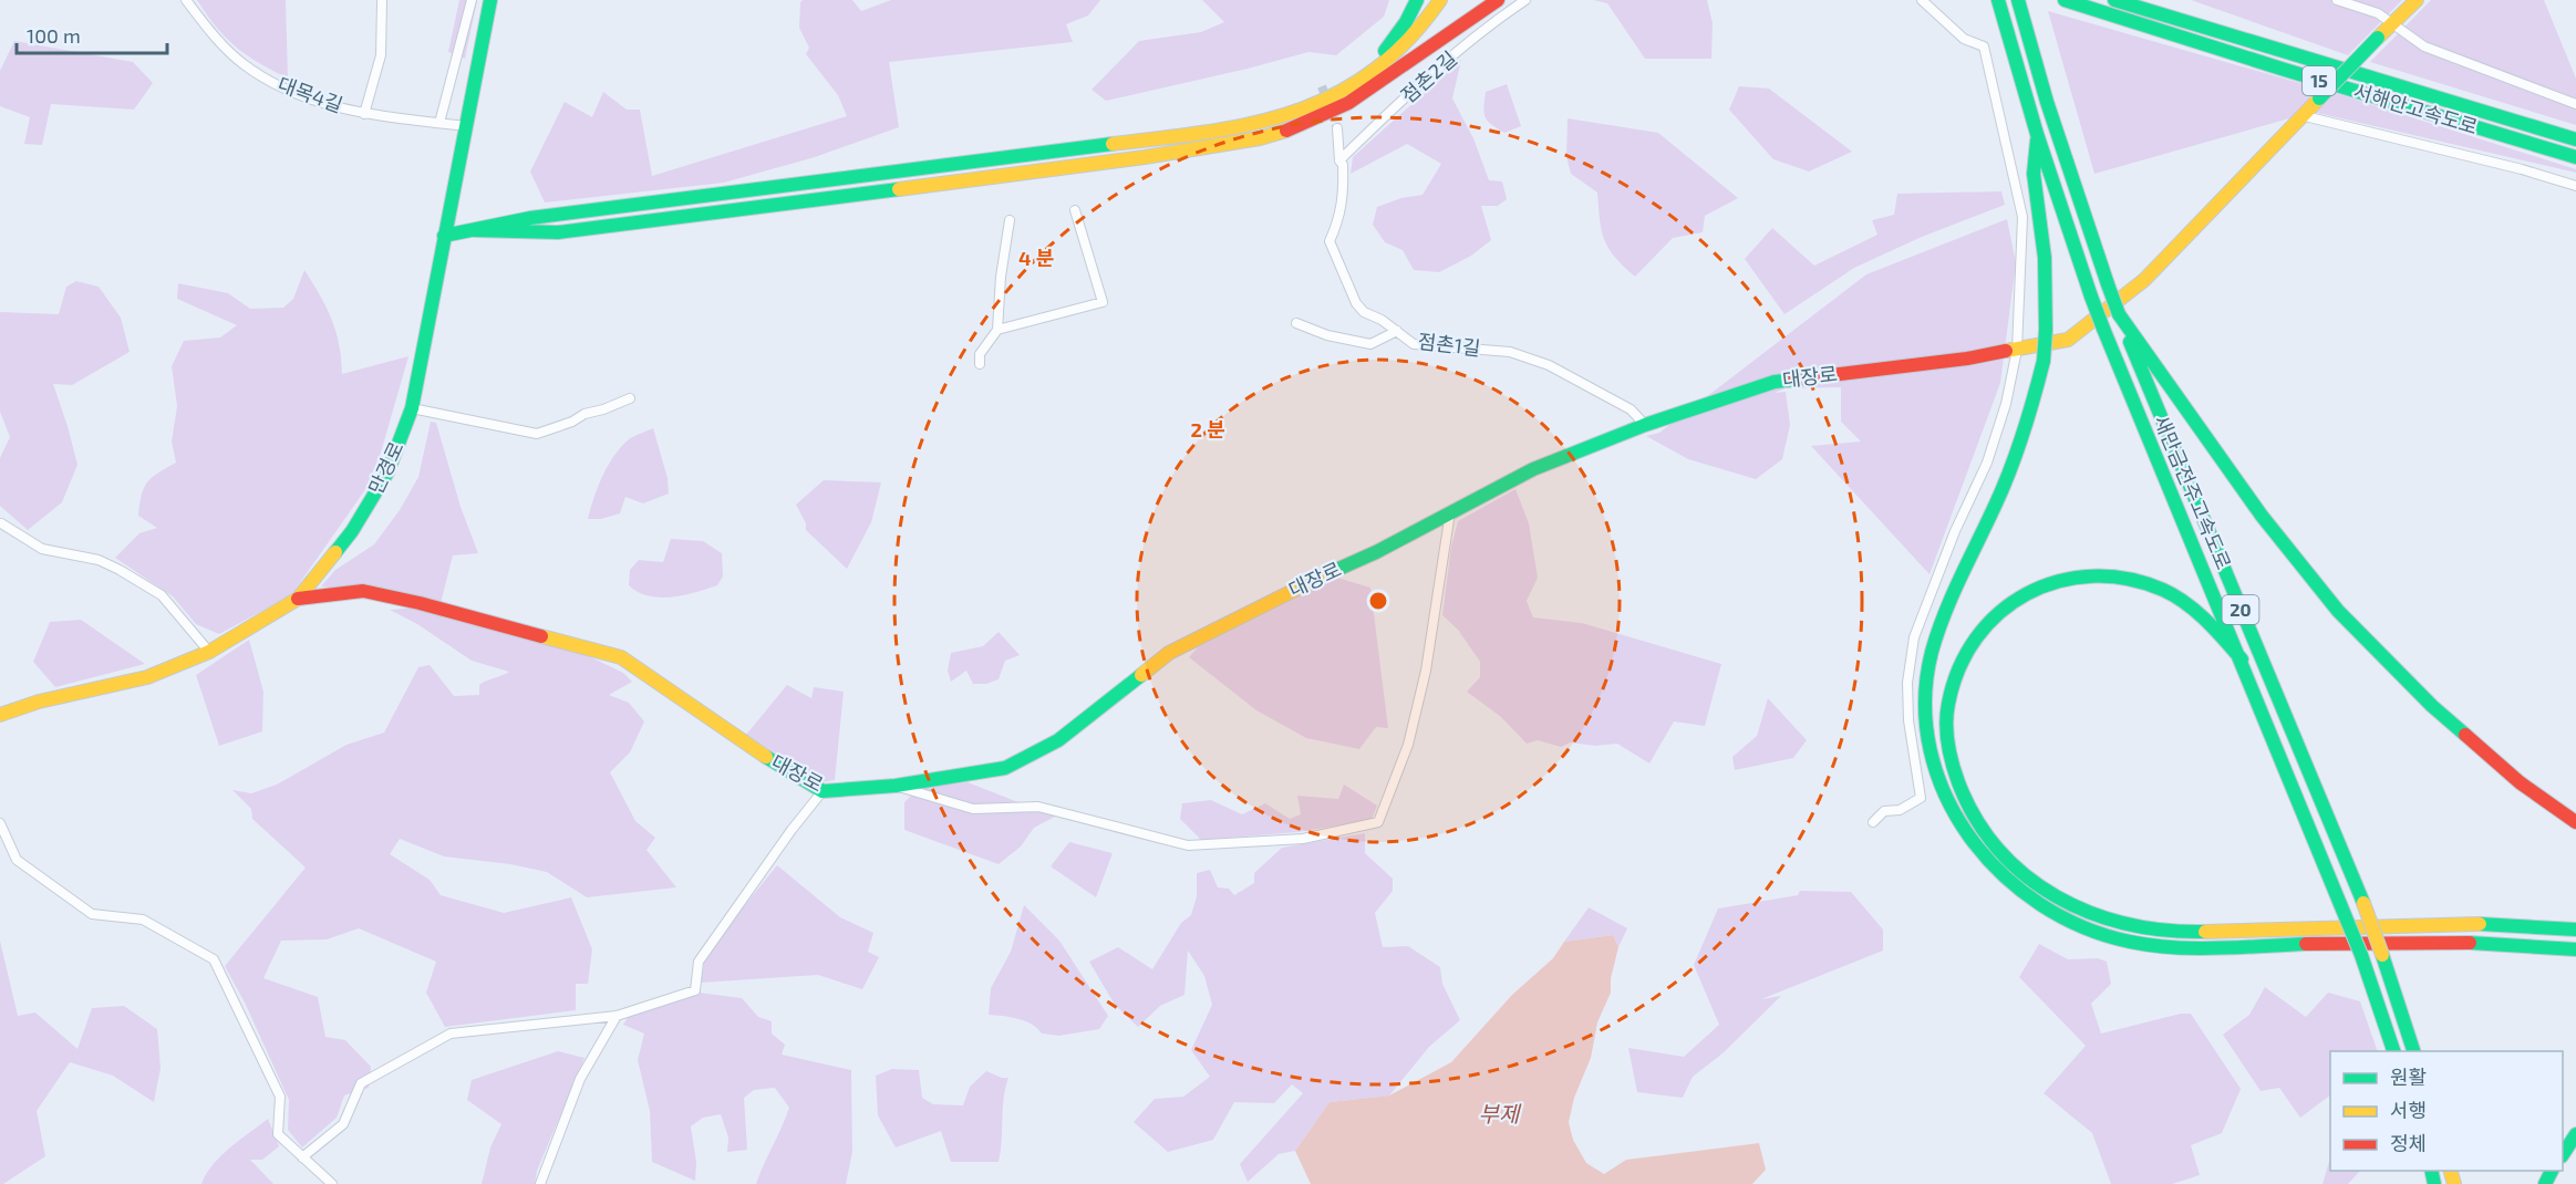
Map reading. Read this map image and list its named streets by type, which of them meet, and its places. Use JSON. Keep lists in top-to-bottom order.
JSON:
{
  "streets": {
    "main road": [
      "15",
      "서해안고속도로",
      "대장로",
      "만경로",
      "새만금전주고속도로",
      "20"
    ],
    "street": ["점촌2길", "대목4길", "점촌1길"]
  },
  "crossings": [
    ["점촌2길", "점촌1길"],
    ["대목4길", "만경로"],
    ["점촌1길", "대장로"],
    ["대장로", "만경로"]
  ],
  "water": ["부제"],
  "legend": ["원활", "서행", "정체"],
  "scale_bar": "100 m",
  "rings": ["4 분", "2 분"]
}
